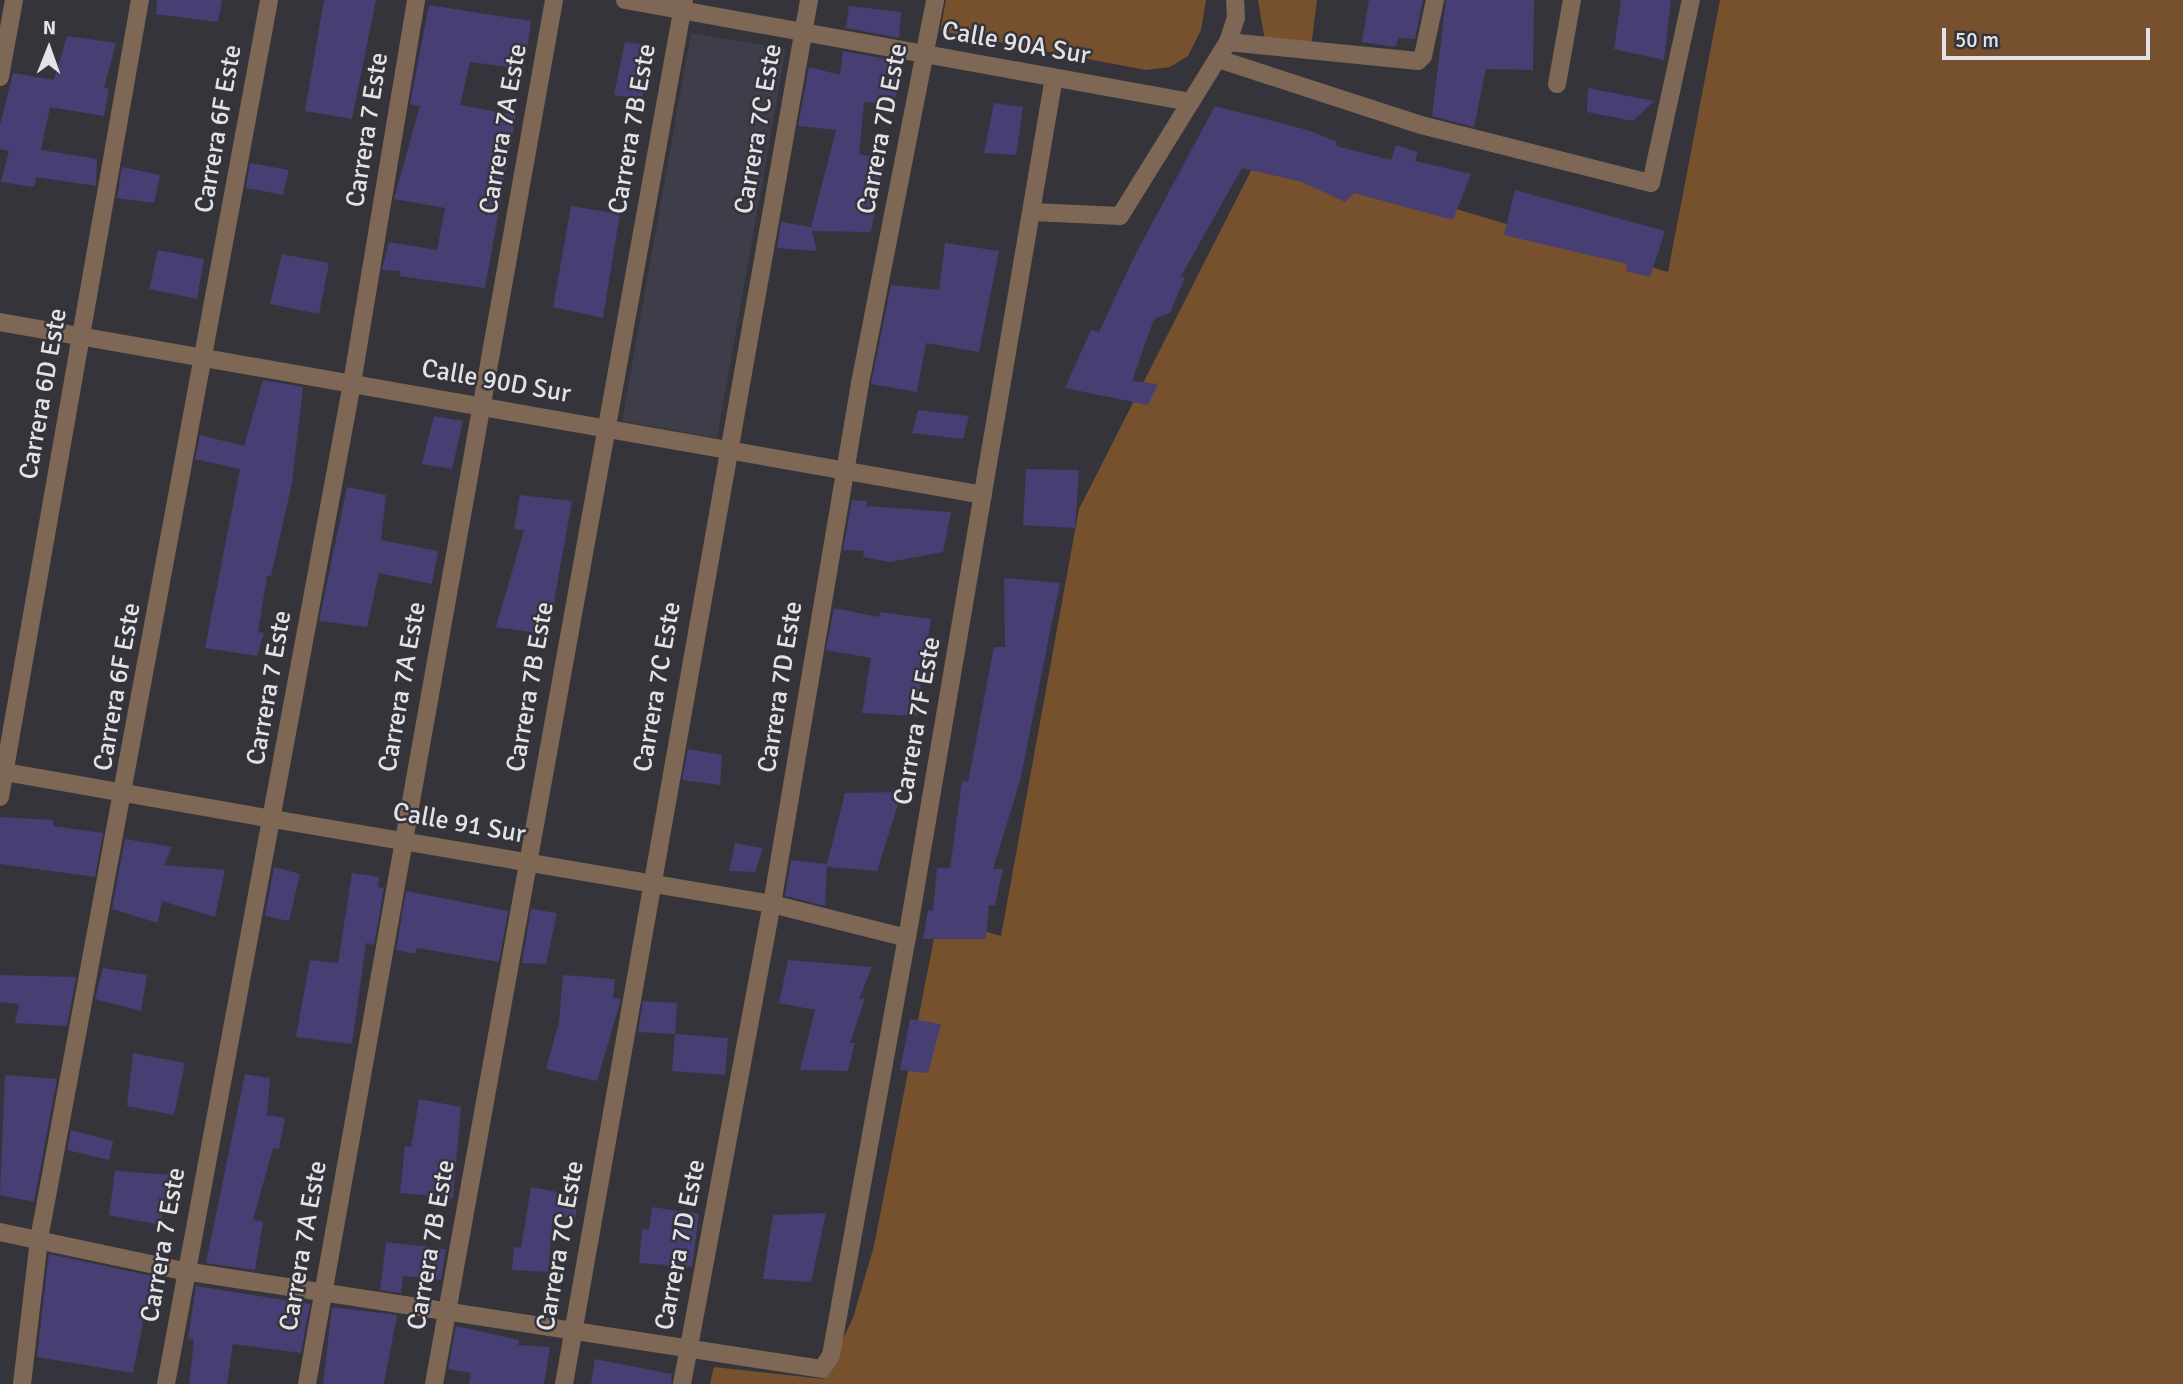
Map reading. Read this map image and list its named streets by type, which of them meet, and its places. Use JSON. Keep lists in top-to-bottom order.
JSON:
{
  "streets": {
    "street": [
      "Calle 90A Sur",
      "Carrera 6F Este",
      "Carrera 7A Este",
      "Carrera 7B Este",
      "Carrera 7C Este",
      "Carrera 7D Este",
      "Carrera 7 Este",
      "Calle 90D Sur",
      "Carrera 6D Este",
      "Carrera 7F Este",
      "Calle 91 Sur"
    ]
  },
  "crossings": [
    ["Calle 90A Sur", "Carrera 7B Este"],
    ["Calle 90A Sur", "Carrera 7C Este"],
    ["Calle 90A Sur", "Carrera 7D Este"],
    ["Calle 90A Sur", "Carrera 7F Este"],
    ["Carrera 6F Este", "Calle 90D Sur"],
    ["Carrera 6F Este", "Calle 91 Sur"],
    ["Carrera 7A Este", "Calle 90D Sur"],
    ["Carrera 7A Este", "Calle 91 Sur"],
    ["Carrera 7B Este", "Calle 90D Sur"],
    ["Carrera 7B Este", "Calle 91 Sur"],
    ["Carrera 7C Este", "Calle 90D Sur"],
    ["Carrera 7C Este", "Calle 91 Sur"],
    ["Carrera 7D Este", "Calle 90D Sur"],
    ["Carrera 7D Este", "Carrera 7F Este"],
    ["Carrera 7D Este", "Calle 91 Sur"],
    ["Carrera 7 Este", "Calle 90D Sur"],
    ["Carrera 7 Este", "Calle 91 Sur"],
    ["Calle 90D Sur", "Carrera 6D Este"],
    ["Calle 90D Sur", "Carrera 7F Este"],
    ["Carrera 6D Este", "Calle 91 Sur"],
    ["Carrera 7F Este", "Calle 91 Sur"]
  ],
  "scale_bar": "50 m",
  "north": "top"
}
